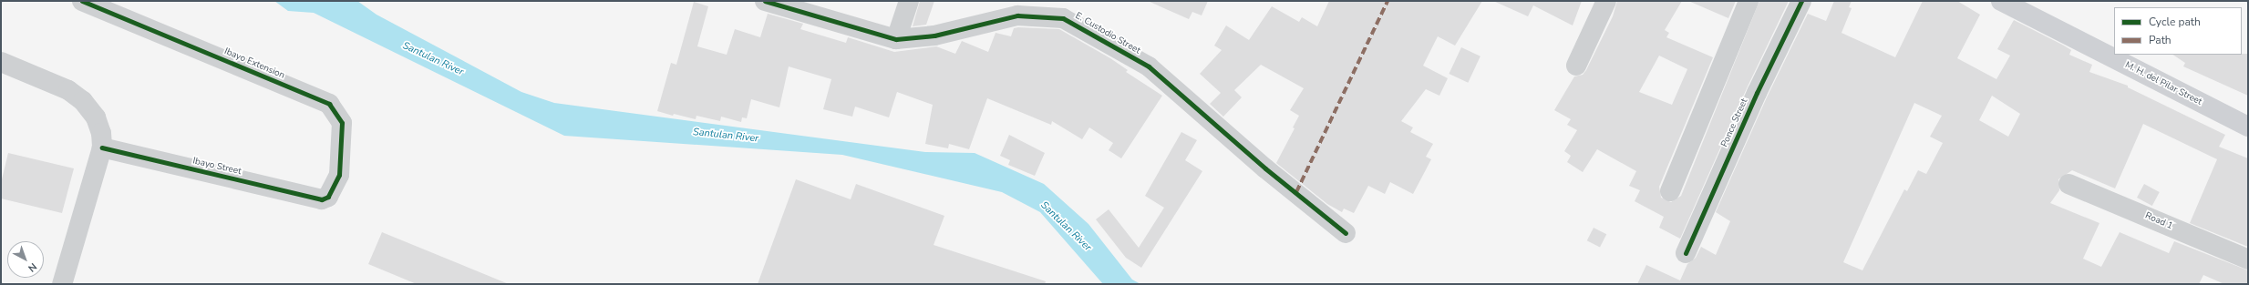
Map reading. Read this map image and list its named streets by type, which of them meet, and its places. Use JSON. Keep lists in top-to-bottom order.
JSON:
{
  "streets": {
    "main road": ["M. H. del Pilar Street"],
    "street": [
      "E. Custodio Street",
      "Ibayo Extension",
      "Ponce Street",
      "Ibayo Street",
      "Road 1"
    ]
  },
  "crossings": [
    ["Ibayo Extension", "Ibayo Street"]
  ],
  "water": ["Santulan River"],
  "legend": ["Cycle path", "Path"],
  "north": "bottom right"
}
